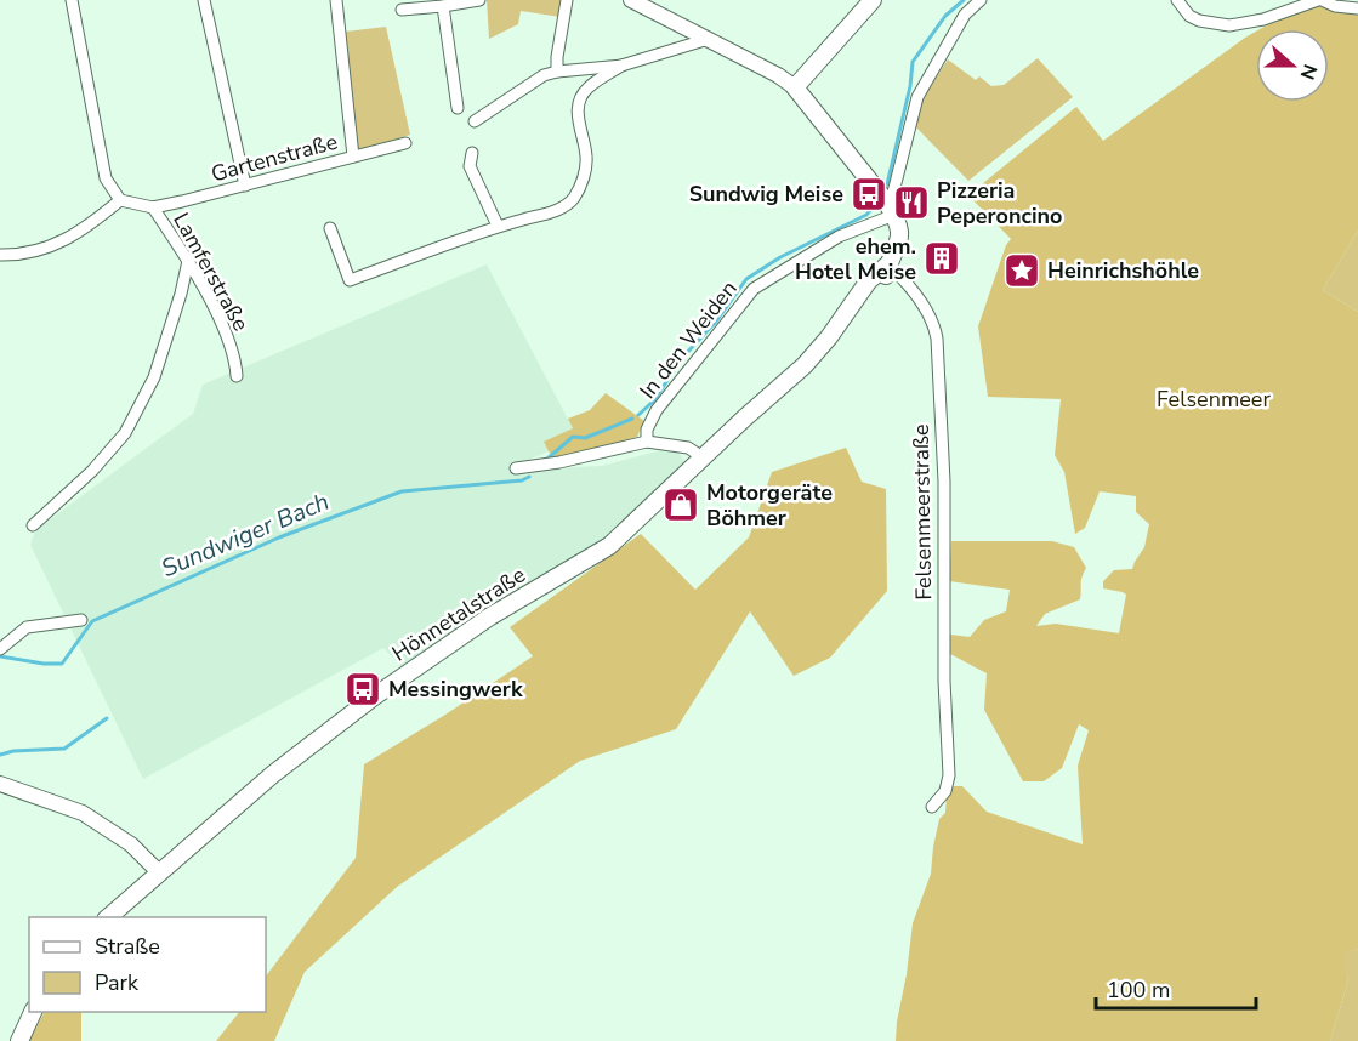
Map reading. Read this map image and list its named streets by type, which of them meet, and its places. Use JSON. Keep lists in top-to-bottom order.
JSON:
{
  "streets": {
    "main road": ["Hönnetalstraße"],
    "street": [
      "Gartenstraße",
      "Lamferstraße",
      "In den Weiden",
      "Felsenmeerstraße"
    ]
  },
  "crossings": [
    ["Gartenstraße", "Lamferstraße"],
    ["In den Weiden", "Hönnetalstraße"],
    ["Felsenmeerstraße", "Hönnetalstraße"]
  ],
  "water": ["Sundwiger Bach"],
  "parks": ["Felsenmeer"],
  "places": {
    "bus stop": ["Sundwig Meise", "Messingwerk"],
    "restaurant": ["Pizzeria Peperoncino"],
    "building": ["ehem. Hotel Meise"],
    "place": ["Heinrichshöhle"],
    "shop": ["Motorgeräte Böhmer"]
  },
  "legend": ["Straße", "Park"],
  "scale_bar": "100 m",
  "north": "right"
}
